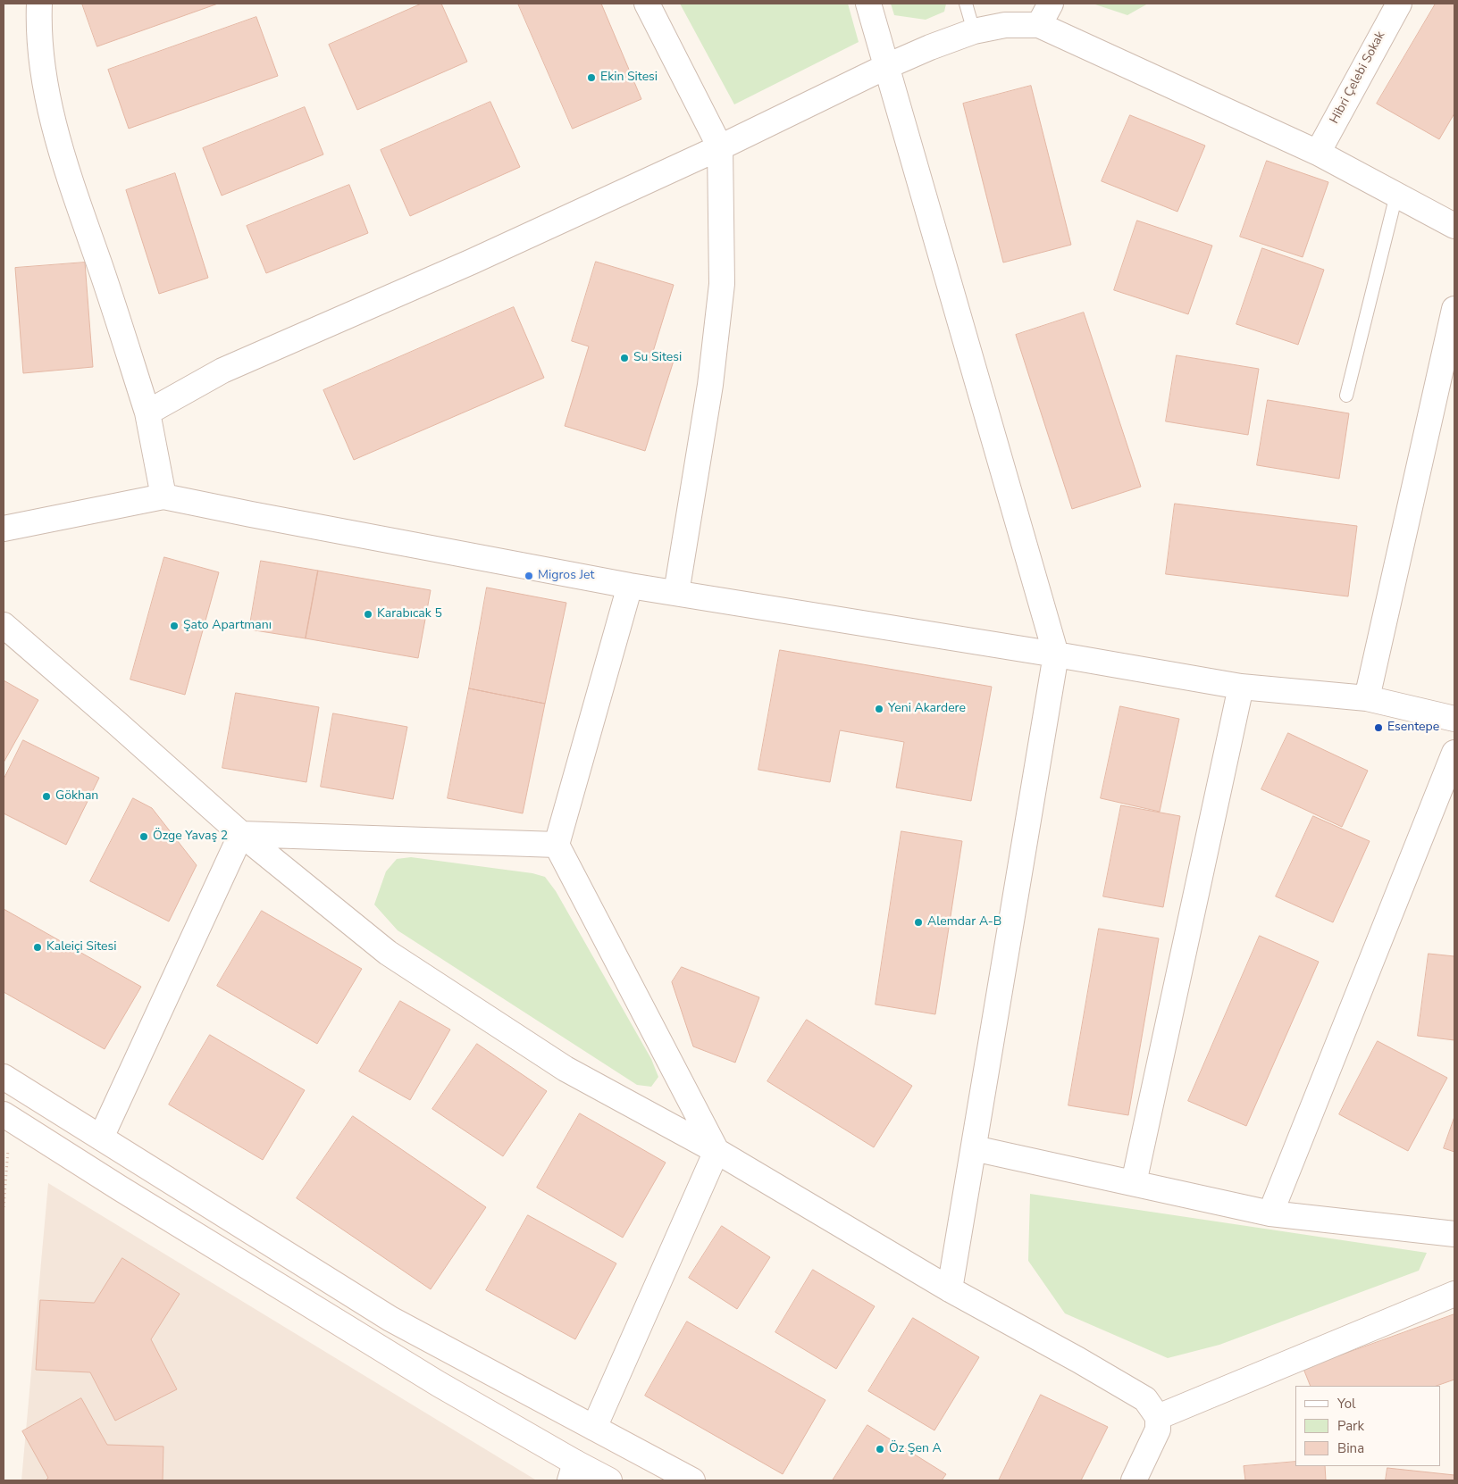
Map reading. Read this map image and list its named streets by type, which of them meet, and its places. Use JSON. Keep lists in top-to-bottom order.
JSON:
{
  "streets": {
    "street": ["Hibri Çelebi Sokak"]
  },
  "places": [
    "Ekin Sitesi",
    "Su Sitesi",
    "Migros Jet",
    "Karabıcak 5",
    "Şato Apartmanı",
    "Yeni Akardere",
    "Esentepe",
    "Gökhan",
    "Özge Yavaş 2",
    "Alemdar A-B",
    "Kaleiçi Sitesi",
    "Öz Şen A"
  ],
  "legend": ["Yol", "Park", "Bina"]
}
